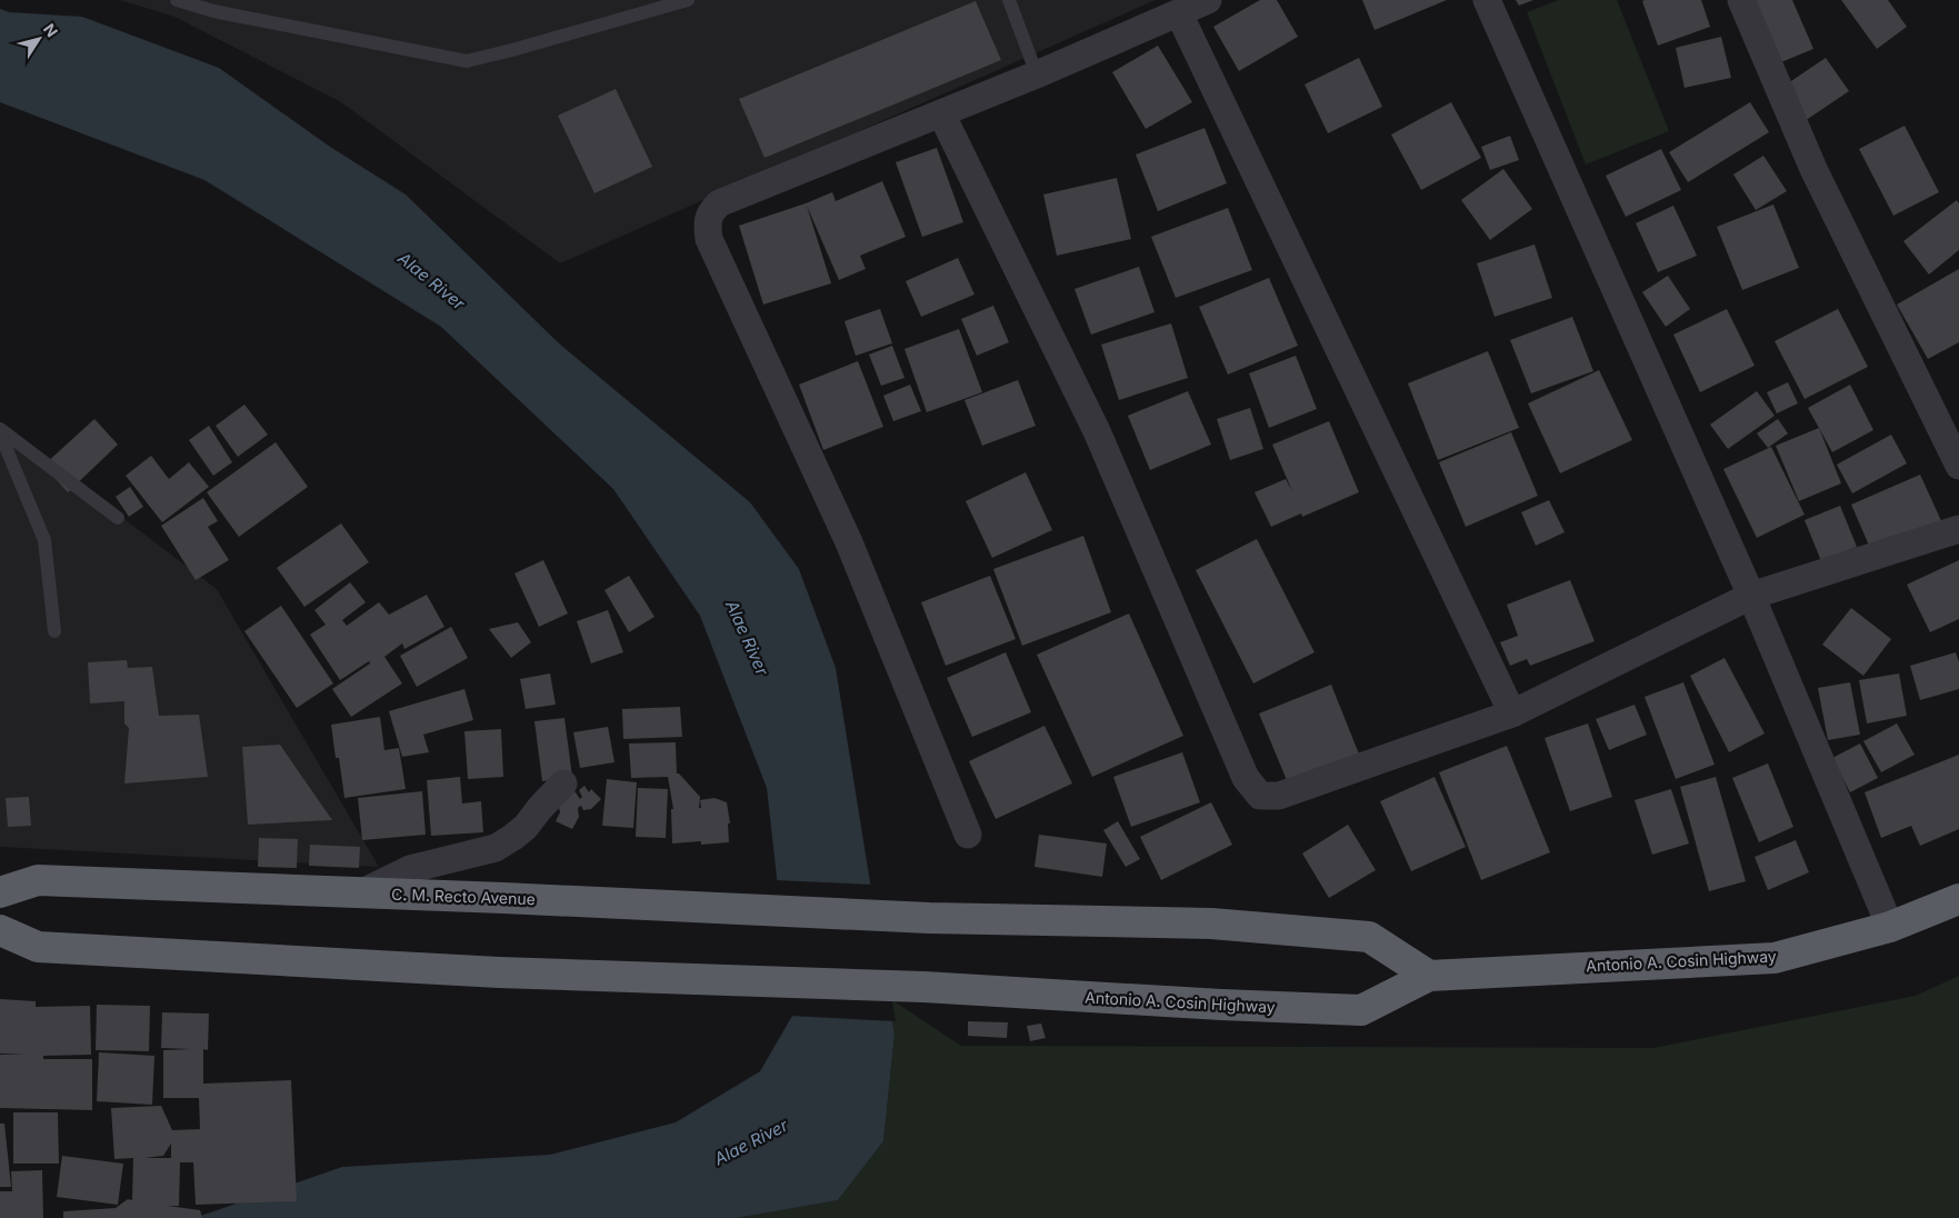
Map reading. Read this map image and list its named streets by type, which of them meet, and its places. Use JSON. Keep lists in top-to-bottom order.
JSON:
{
  "streets": {
    "highway": ["C. M. Recto Avenue", "Antonio A. Cosin Highway"]
  },
  "crossings": [
    ["C. M. Recto Avenue", "Antonio A. Cosin Highway"]
  ],
  "water": ["Alae River"],
  "north": "top right"
}
